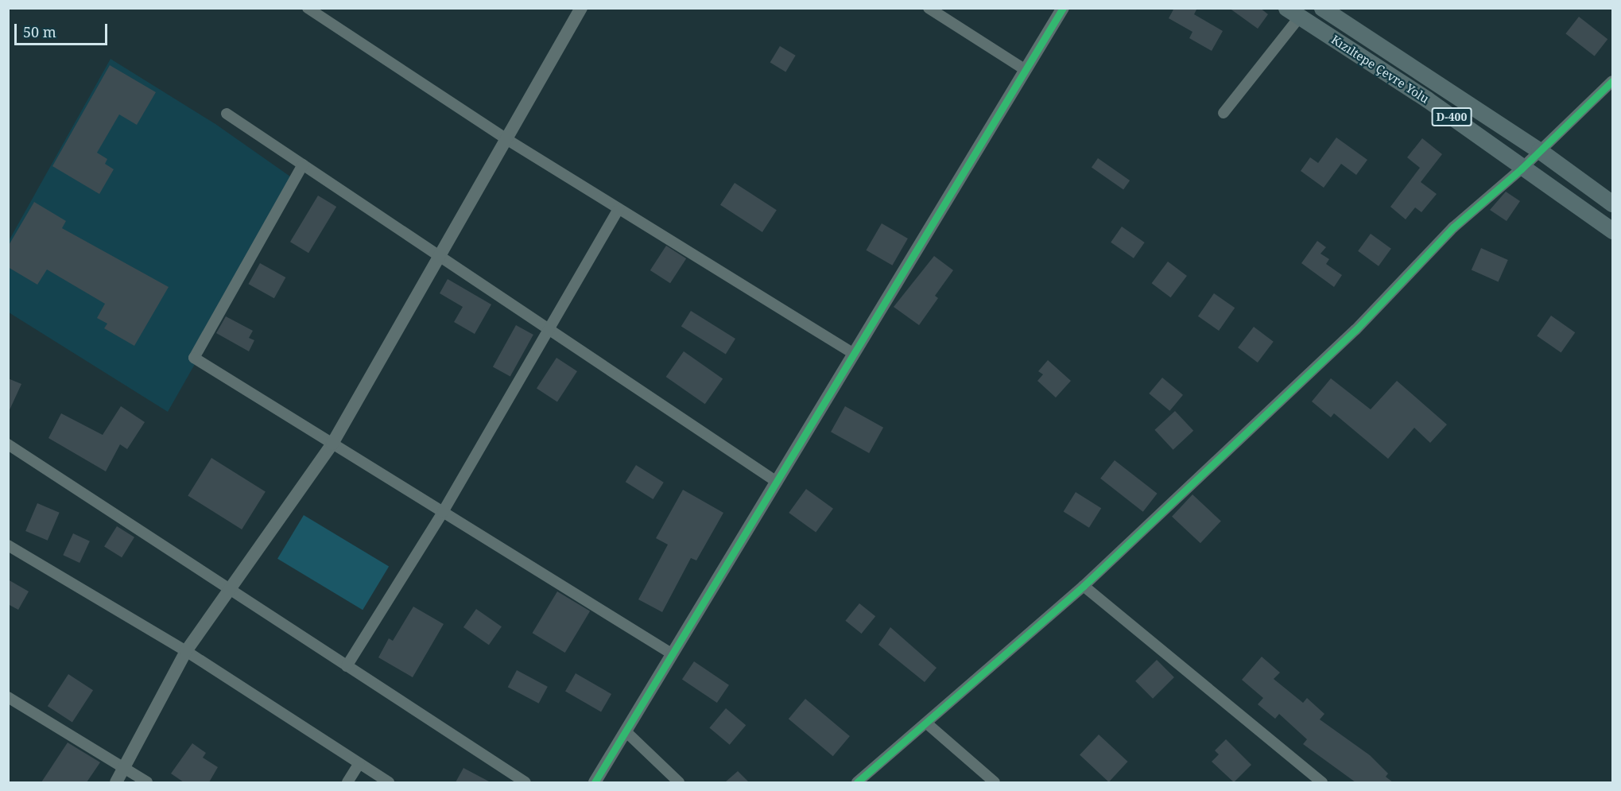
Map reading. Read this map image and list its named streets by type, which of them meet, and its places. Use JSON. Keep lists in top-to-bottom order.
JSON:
{
  "streets": {
    "highway": ["Kızıltepe Çevre Yolu", "D-400"]
  },
  "scale_bar": "50 m"
}
